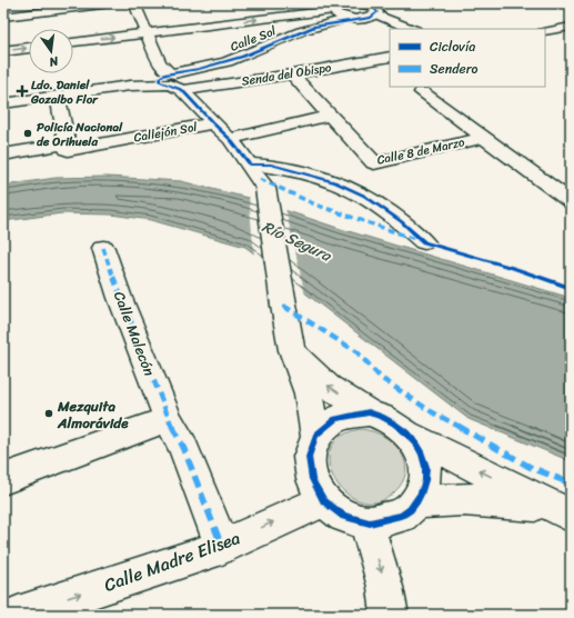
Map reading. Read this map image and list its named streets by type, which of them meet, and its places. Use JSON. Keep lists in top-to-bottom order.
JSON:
{
  "streets": {
    "street": [
      "Calle Sol",
      "Senda del Obispo",
      "Callejón Sol",
      "Calle 8 de Marzo",
      "Calle Malecón",
      "Calle Madre Elisea"
    ]
  },
  "crossings": [
    ["Calle Sol", "Senda del Obispo"],
    ["Senda del Obispo", "Calle 8 de Marzo"],
    ["Calle Malecón", "Calle Madre Elisea"]
  ],
  "water": ["Río Segura"],
  "places": {
    "health": ["Ldo. Daniel Gozalbo Flor"],
    "other": ["Policía Nacional de Orihuela", "Mezquita Almorávide"]
  },
  "legend": ["Ciclovía", "Sendero"],
  "north": "bottom"
}
